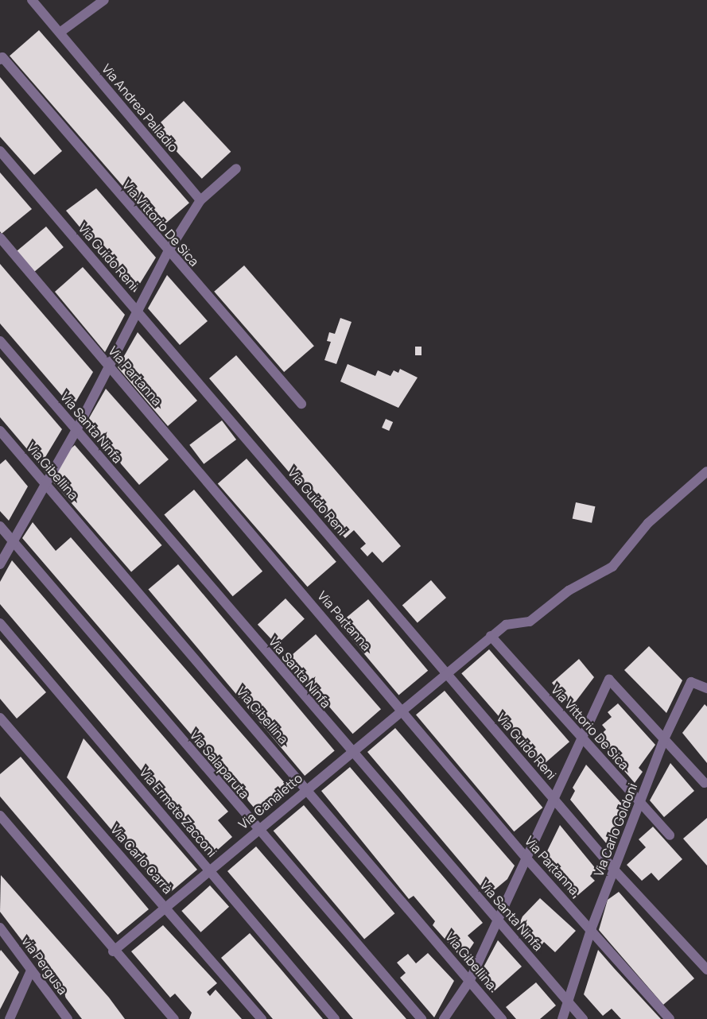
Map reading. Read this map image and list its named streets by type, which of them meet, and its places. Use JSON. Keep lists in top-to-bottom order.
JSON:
{
  "streets": {
    "street": [
      "Via Andrea Palladio",
      "Via Vittorio De Sica",
      "Via Guido Reni",
      "Via Partanna",
      "Via Santa Ninfa",
      "Via Gibellina",
      "Via Salaparuta",
      "Via Canaletto",
      "Via Ermete Zacconi",
      "Via Carlo Goldoni",
      "Via Carlo Carrà",
      "via Pergusa"
    ]
  },
  "crossings": [
    ["Via Vittorio De Sica", "Via Canaletto"],
    ["Via Vittorio De Sica", "Via Carlo Goldoni"],
    ["Via Guido Reni", "Via Canaletto"],
    ["Via Guido Reni", "Via Carlo Goldoni"],
    ["Via Partanna", "Via Canaletto"],
    ["Via Partanna", "Via Carlo Goldoni"],
    ["Via Santa Ninfa", "Via Canaletto"],
    ["Via Santa Ninfa", "Via Carlo Goldoni"],
    ["Via Gibellina", "Via Canaletto"],
    ["Via Salaparuta", "Via Canaletto"],
    ["Via Canaletto", "Via Ermete Zacconi"],
    ["Via Canaletto", "Via Carlo Carrà"]
  ]
}
